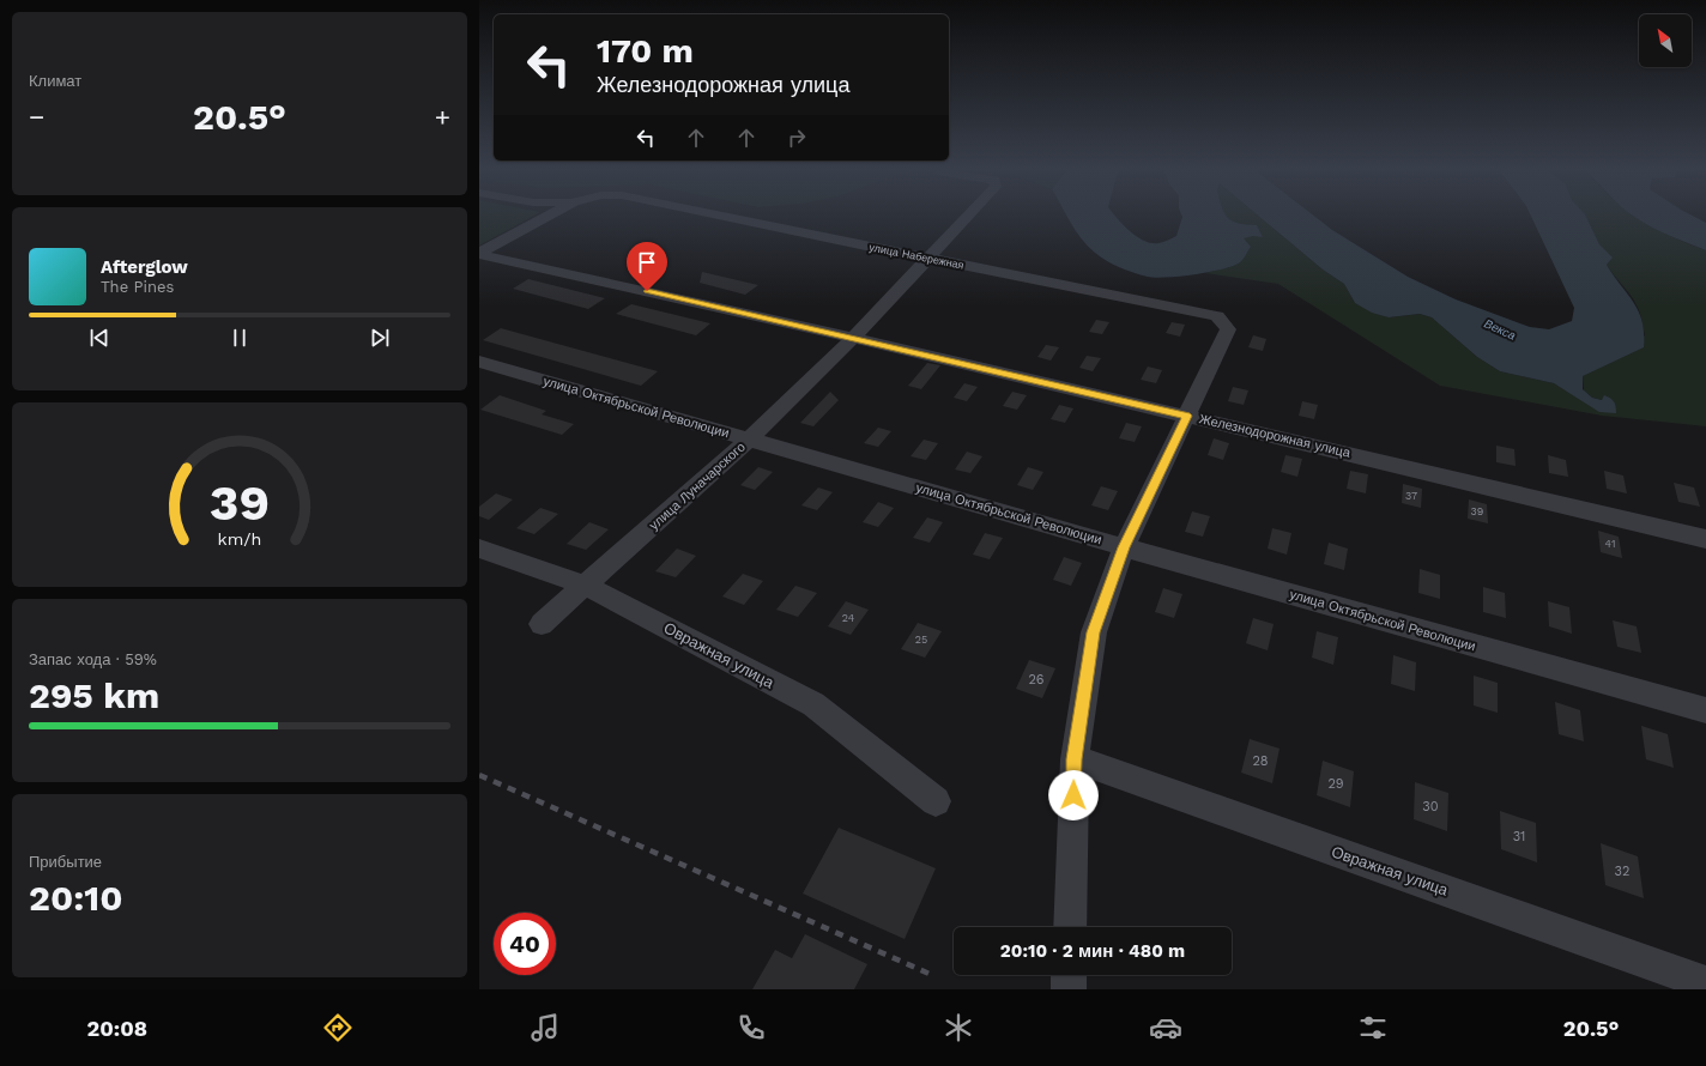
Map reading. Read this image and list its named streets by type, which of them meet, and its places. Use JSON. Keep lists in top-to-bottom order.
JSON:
{
  "streets": {
    "street": [
      "улица Набережная",
      "улица Октябрьской Революции",
      "Железнодорожная улица",
      "улица Луначарского",
      "Овражная улица"
    ]
  },
  "crossings": [
    ["улица Набережная", "Железнодорожная улица"],
    ["улица Набережная", "улица Луначарского"],
    ["улица Октябрьской Революции", "улица Луначарского"],
    ["Железнодорожная улица", "улица Луначарского"],
    ["улица Луначарского", "Овражная улица"]
  ],
  "water": ["Векса"],
  "house_numbers": [
    "37",
    "39",
    "41",
    "24",
    "25",
    "26",
    "28",
    "29",
    "30",
    "31",
    "32"
  ],
  "north": "top left",
  "page": {
    "tile": [
      "Климат",
      ["Запас хода · 59%", "295 km"],
      ["Прибытие", "20:10"]
    ],
    "turn": ["170 m", "Железнодорожная улица"],
    "heat": ["−", "20.5°", "+"],
    "song": ["Afterglow", "The Pines"],
    "limit": "40",
    "trip": "20:10 · 2 мин · 480 m",
    "tabs": ["20:08", "20.5°"],
    "gauge": ["39", "km/h"]
  }
}
